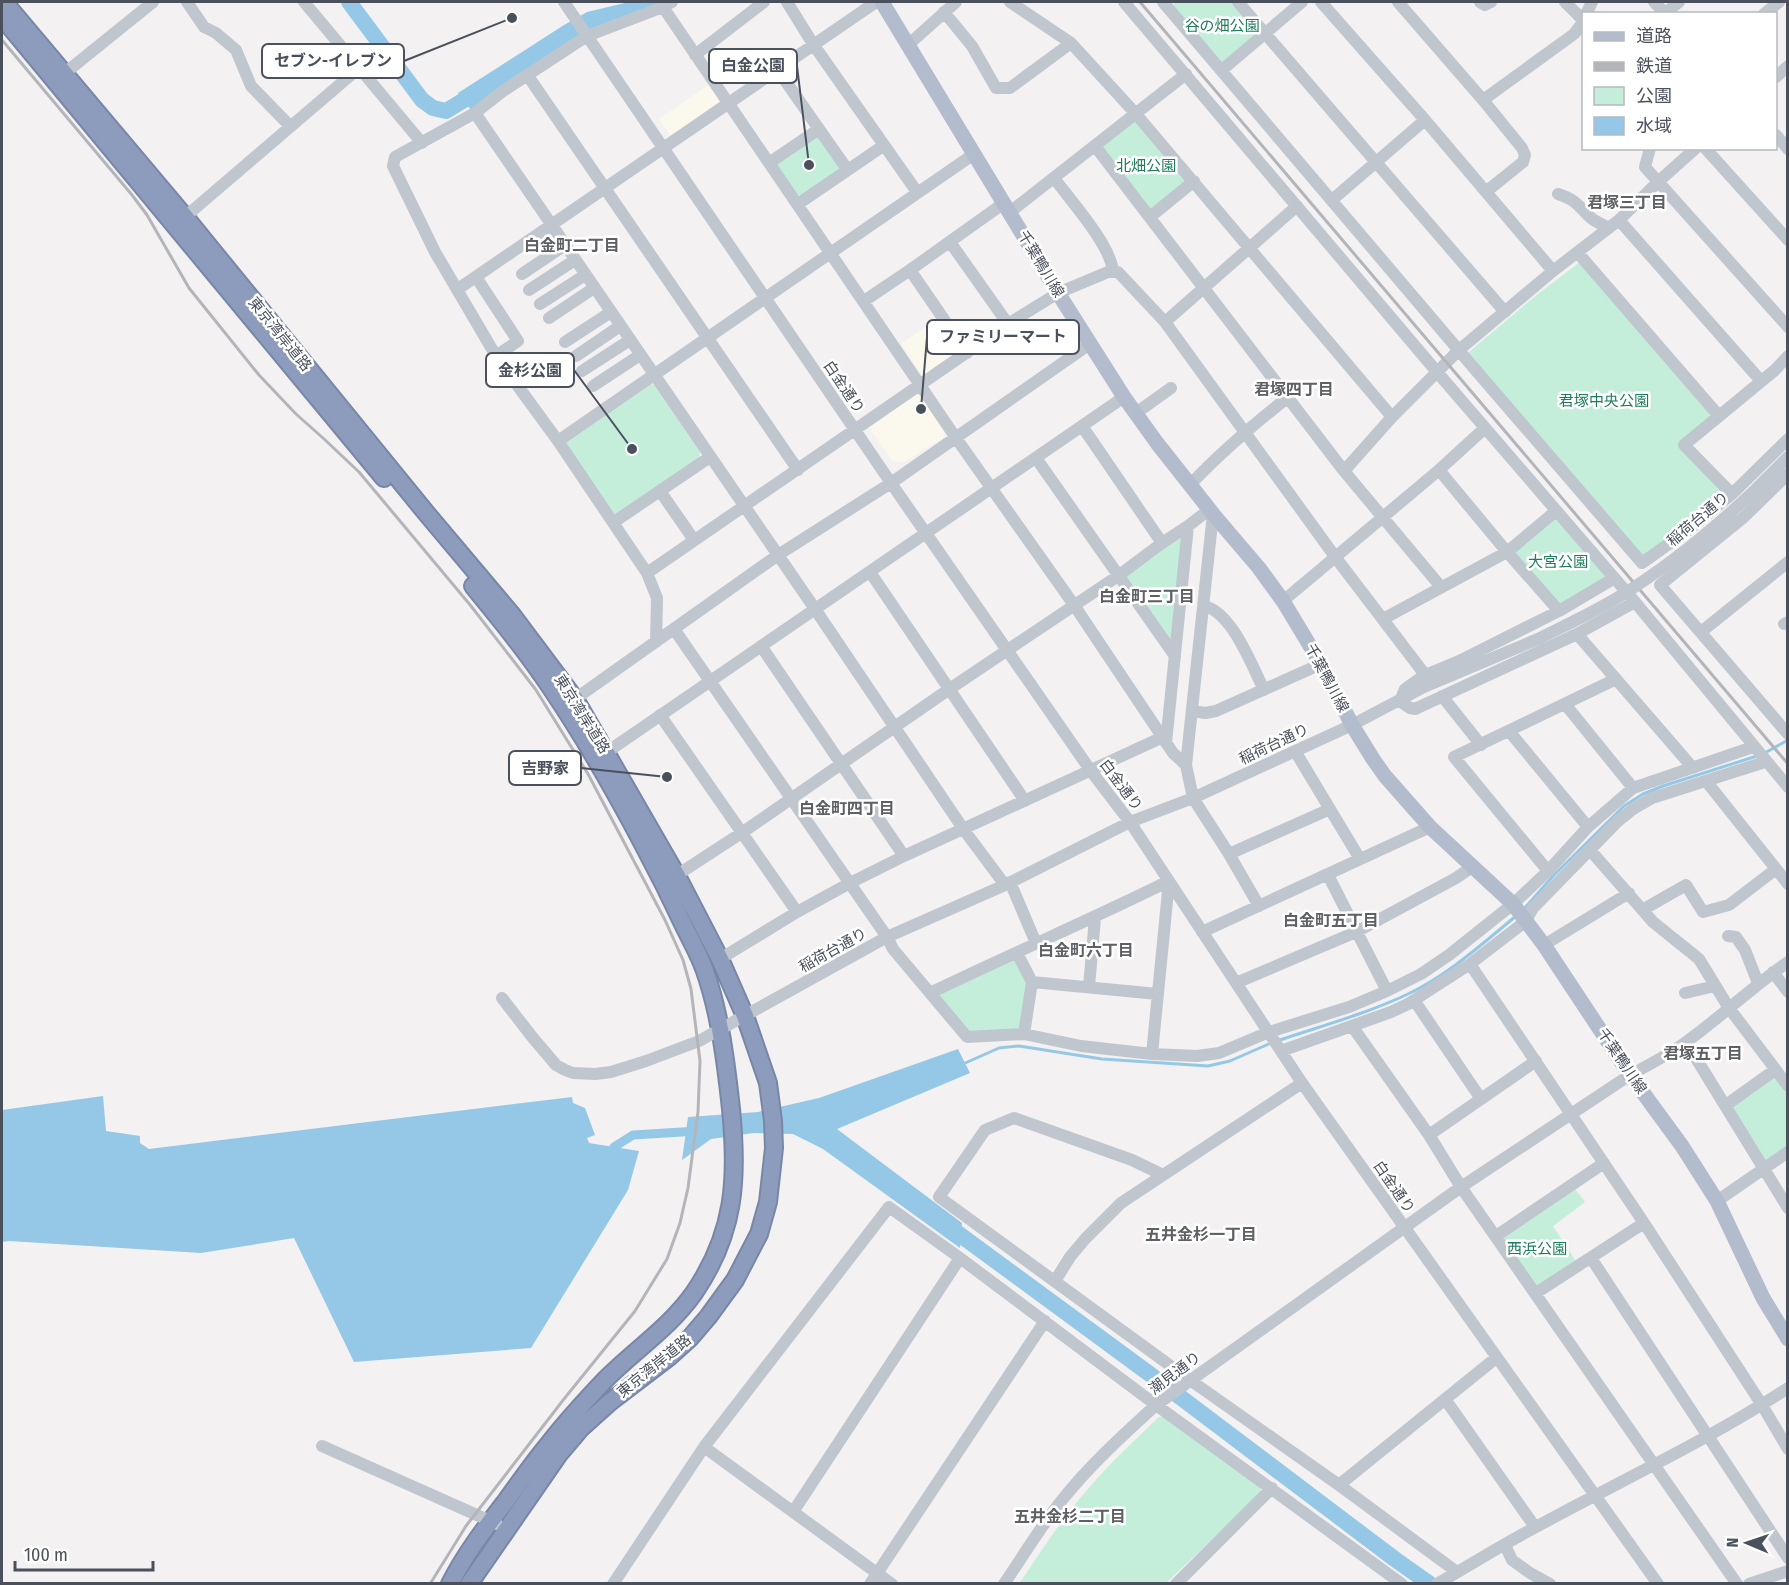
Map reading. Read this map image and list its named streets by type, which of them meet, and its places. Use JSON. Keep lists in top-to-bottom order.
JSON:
{
  "streets": {
    "highway": ["東京湾岸道路"],
    "main road": ["千葉鴨川線"],
    "street": ["白金通り", "稲荷台通り", "潮見通り"]
  },
  "crossings": [
    ["千葉鴨川線", "稲荷台通り"],
    ["千葉鴨川線", "潮見通り"],
    ["東京湾岸道路", "稲荷台通り"],
    ["白金通り", "稲荷台通り"],
    ["白金通り", "潮見通り"]
  ],
  "districts": [
    "君塚三丁目",
    "白金町二丁目",
    "君塚四丁目",
    "白金町三丁目",
    "白金町四丁目",
    "白金町五丁目",
    "白金町六丁目",
    "君塚五丁目",
    "五井金杉一丁目",
    "五井金杉二丁目"
  ],
  "parks": [
    "谷の畑公園",
    "北畑公園",
    "君塚中央公園",
    "大宮公園",
    "西浜公園"
  ],
  "places": [
    "セブン-イレブン",
    "白金公園",
    "ファミリーマート",
    "金杉公園",
    "吉野家"
  ],
  "legend": [
    "道路",
    "鉄道",
    "公園",
    "水域"
  ],
  "scale_bar": "100 m",
  "north": "left"
}
